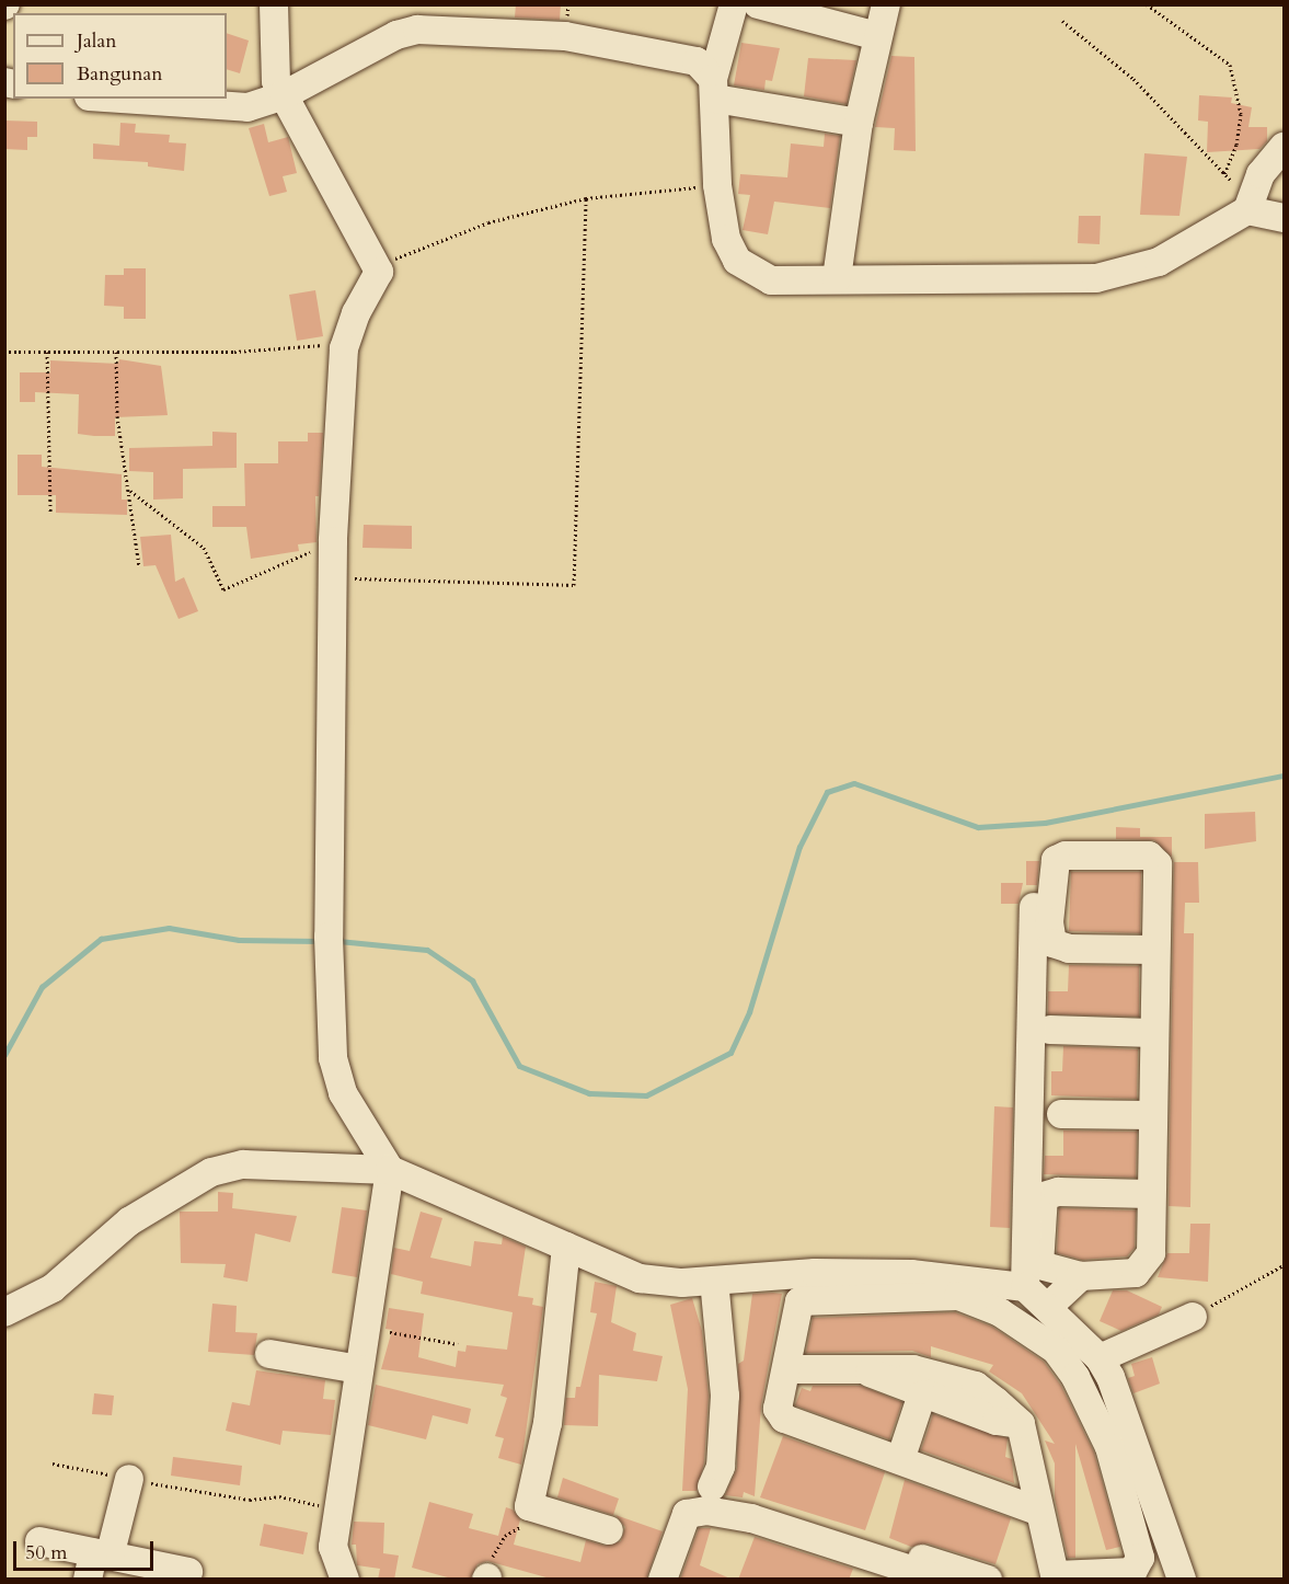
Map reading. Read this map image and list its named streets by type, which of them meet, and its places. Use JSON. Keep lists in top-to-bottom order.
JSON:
{
  "legend": ["Jalan", "Bangunan"],
  "scale_bar": "50 m"
}
